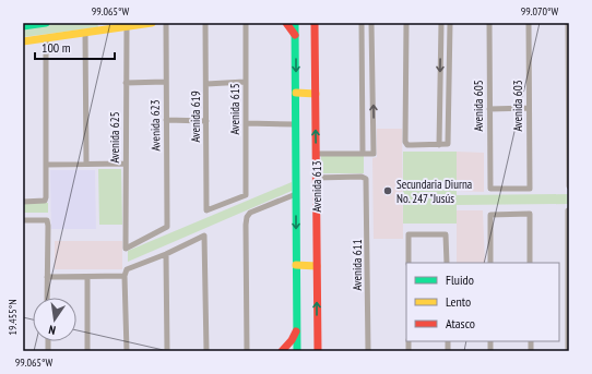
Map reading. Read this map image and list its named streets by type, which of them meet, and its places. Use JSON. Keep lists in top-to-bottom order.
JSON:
{
  "streets": {
    "street": [
      "Avenida 605",
      "Avenida 603",
      "Avenida 615",
      "Avenida 619",
      "Avenida 623",
      "Avenida 625",
      "Avenida 613",
      "Avenida 611"
    ]
  },
  "crossings": [
    ["Avenida 605", "Avenida 603"],
    ["Avenida 615", "Avenida 619"],
    ["Avenida 623", "Avenida 625"],
    ["Avenida 613", "Avenida 611"]
  ],
  "places": ["Secundaria Diurna No. 247 \"Jusús"],
  "legend": ["Fluido", "Lento", "Atasco"],
  "scale_bar": "100 m",
  "north": "bottom",
  "coordinates": ["99.065°W", "99.070°W", "19.455°N"]
}
